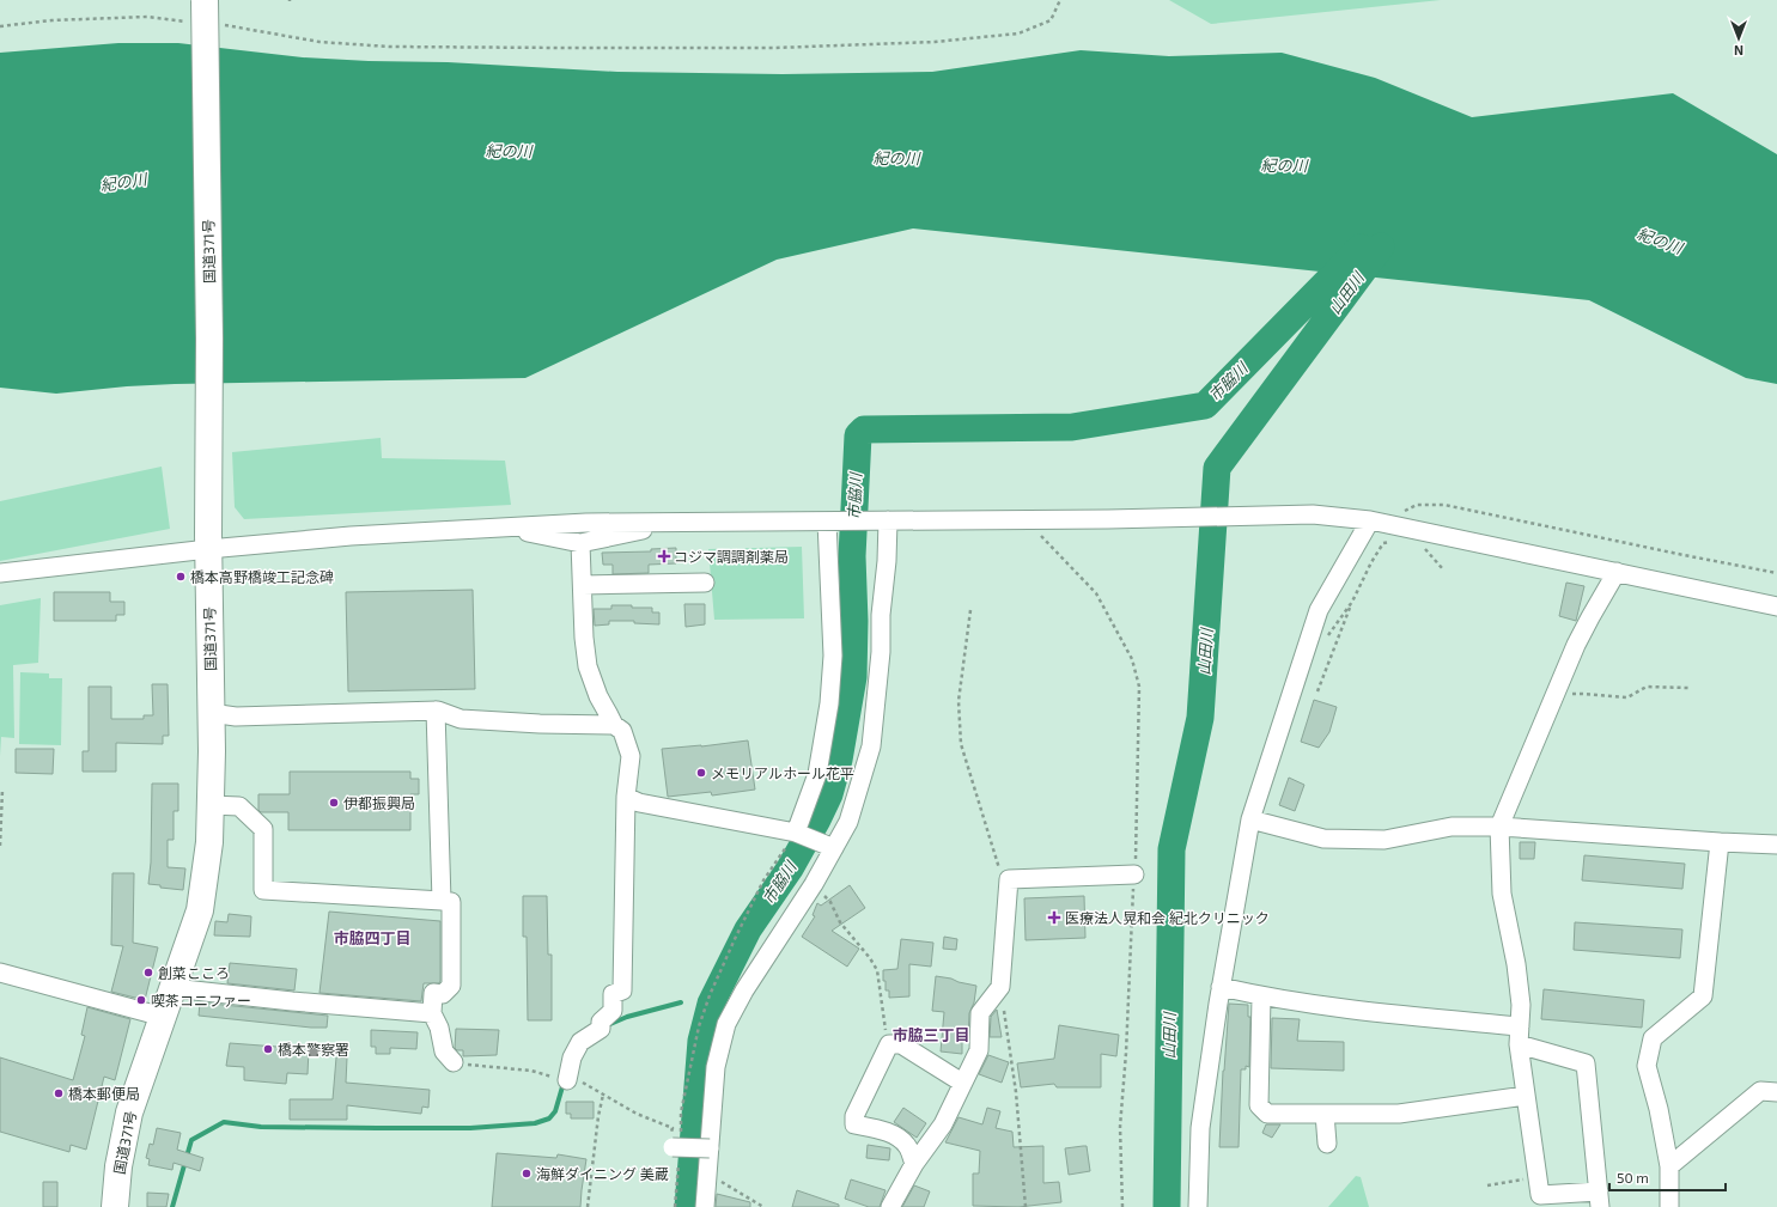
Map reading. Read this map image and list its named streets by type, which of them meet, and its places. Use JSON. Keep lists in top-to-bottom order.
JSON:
{
  "streets": {
    "highway": ["国道371号"]
  },
  "districts": ["市脇四丁目", "市脇三丁目"],
  "water": ["紀の川", "山田川", "市脇川"],
  "places": {
    "health": ["コジマ調調剤薬局", "医療法人晃和会 紀北クリニック"],
    "other": [
      "橋本高野橋竣工記念碑",
      "メモリアルホール花平",
      "伊都振興局",
      "創菜こころ",
      "喫茶コニファー",
      "橋本警察署",
      "橋本郵便局",
      "海鮮ダイニング 美蔵"
    ]
  },
  "scale_bar": "50 m",
  "north": "bottom"
}
